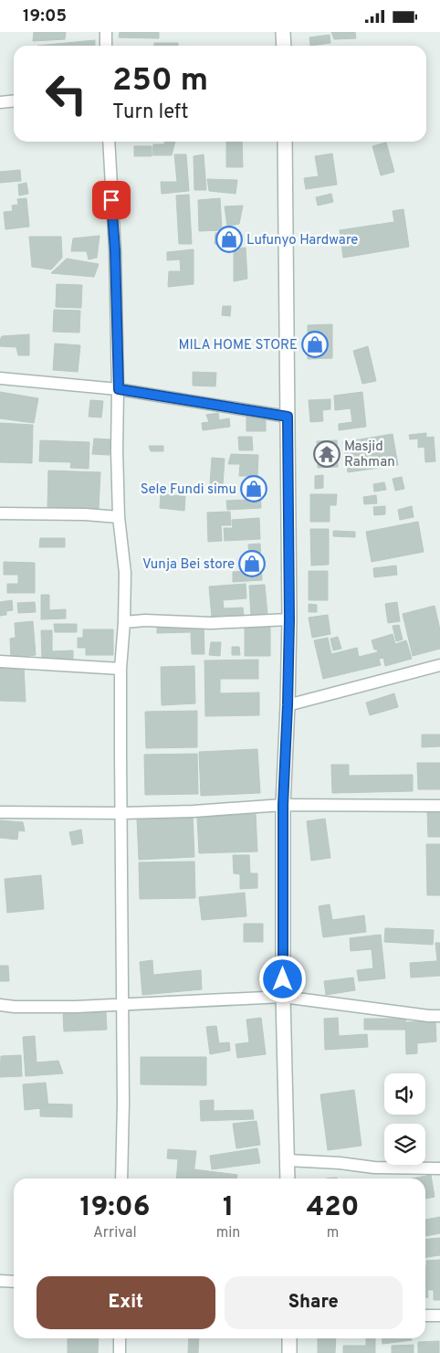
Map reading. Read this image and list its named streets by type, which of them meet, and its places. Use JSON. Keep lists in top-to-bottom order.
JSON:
{
  "places": {
    "shop": [
      "Lufunyo Hardware",
      "MILA HOME STORE",
      "Sele Fundi simu",
      "Vunja Bei store"
    ],
    "temple": ["Masjid Rahman"]
  },
  "page": {
    "status": "19:05",
    "turn": ["250 m", "Turn left"],
    "eta": [
      "19:06",
      "Arrival",
      "1",
      "min",
      "420",
      "m"
    ],
    "buttons": ["Exit", "Share"]
  }
}
